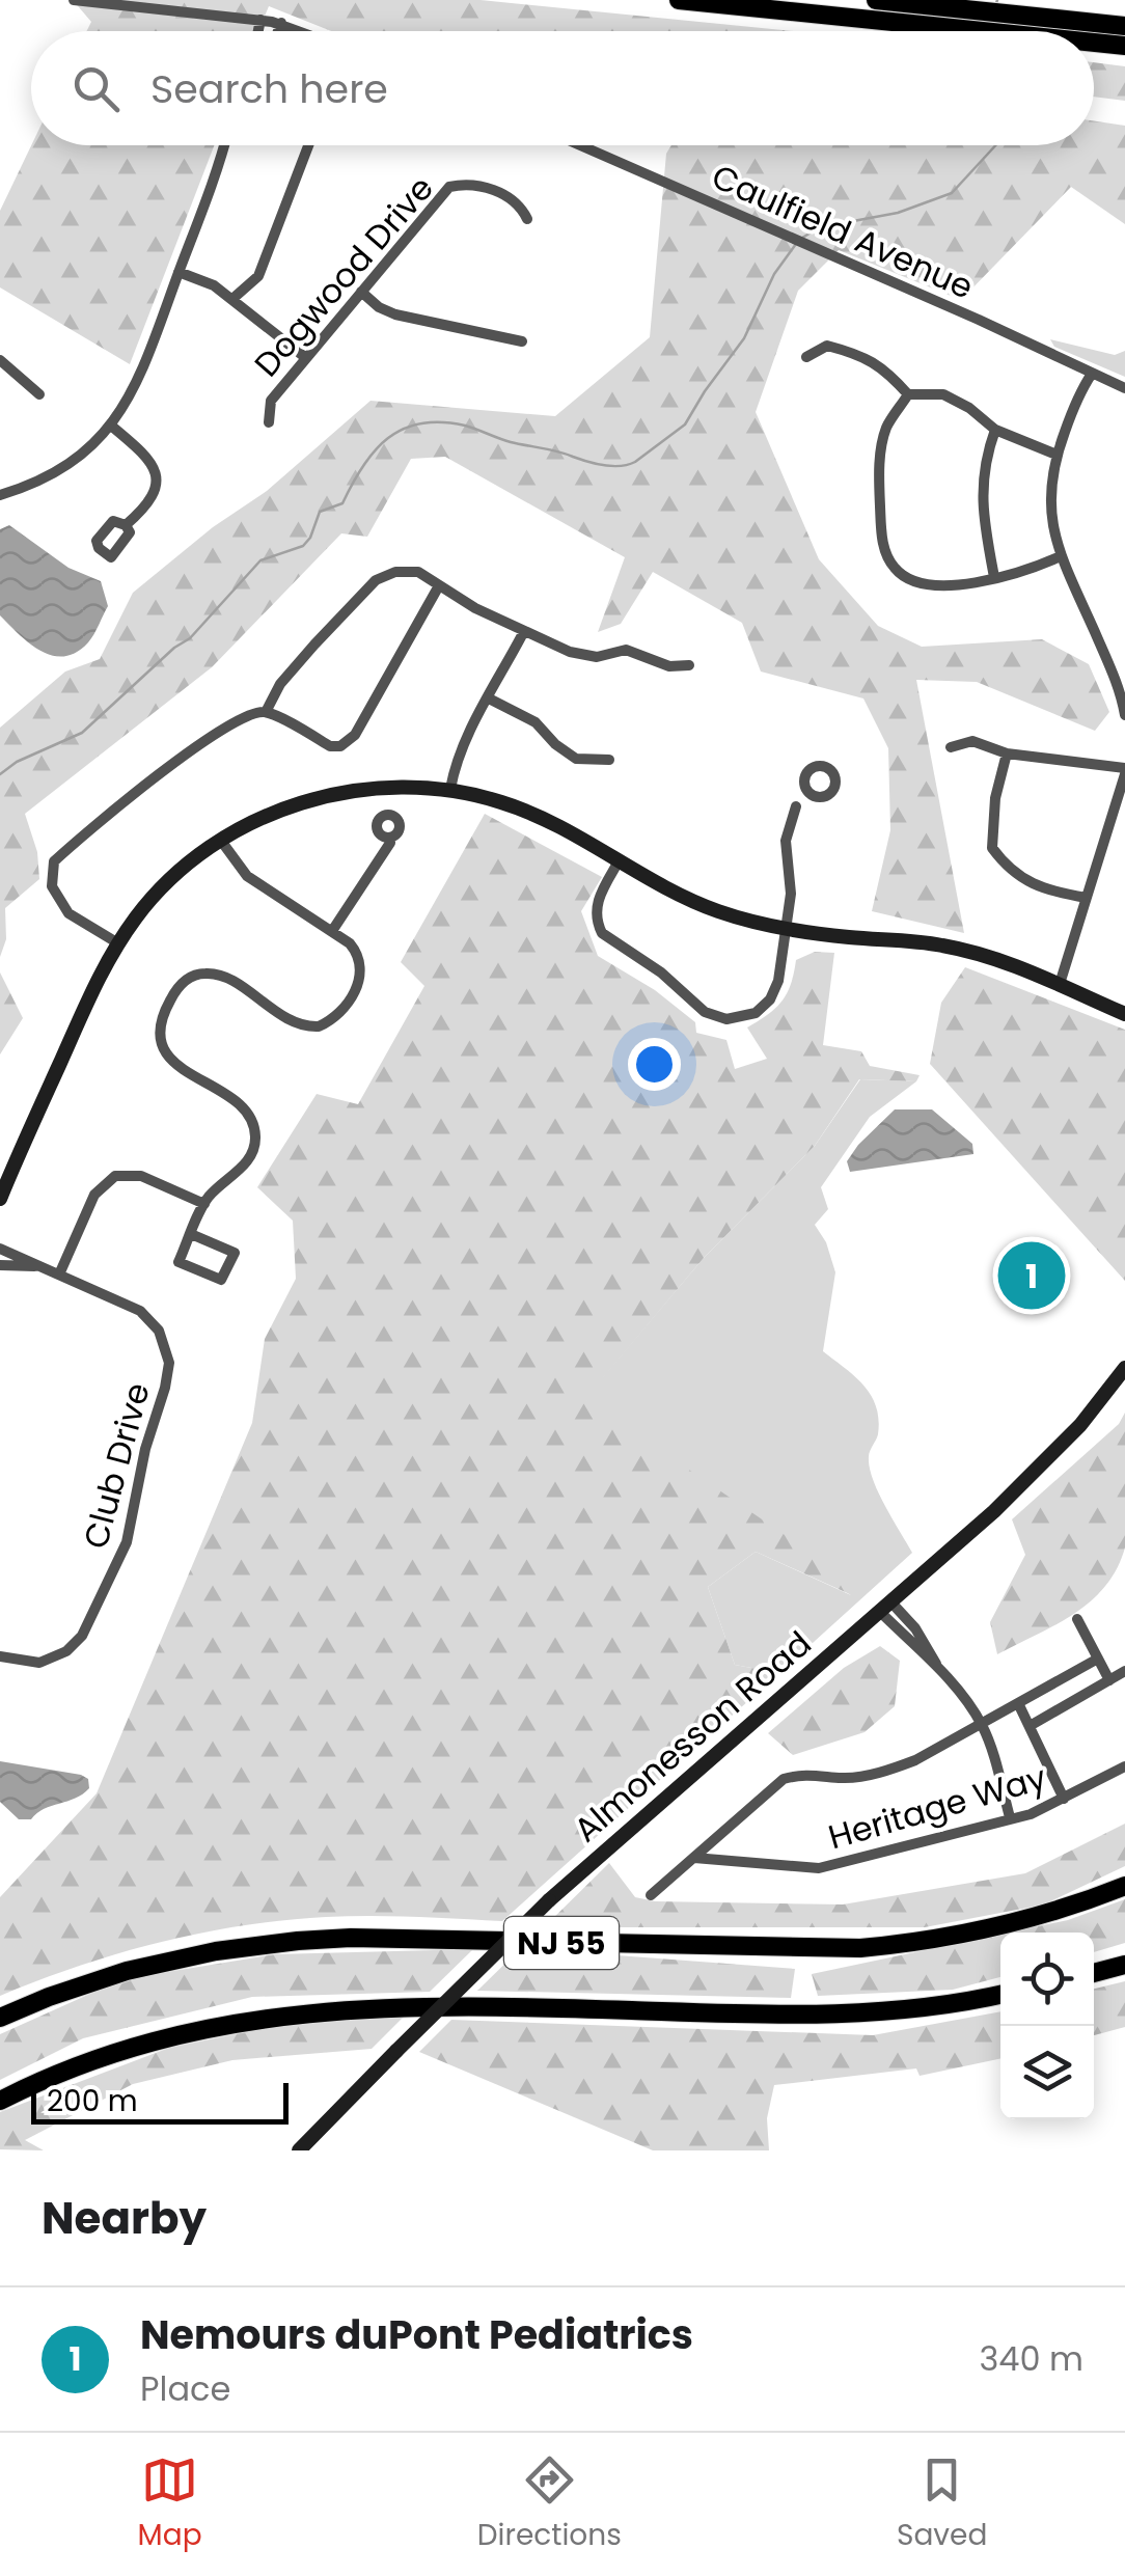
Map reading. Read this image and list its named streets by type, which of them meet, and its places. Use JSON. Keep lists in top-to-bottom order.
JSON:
{
  "streets": {
    "highway": ["NJ 55"],
    "street": [
      "Caulfield Avenue",
      "Dogwood Drive",
      "Club Drive",
      "Almonesson Road",
      "Heritage Way"
    ]
  },
  "scale_bar": "200 m",
  "page": {
    "search": "Search here",
    "pins": "1",
    "scale": "200 m",
    "heading": "Nearby",
    "list": [
      {
        "mark": "1",
        "name": "Nemours duPont Pediatrics",
        "note": "Place",
        "value": "340 m"
      }
    ],
    "nav": ["Map", "Directions", "Saved"]
  }
}
